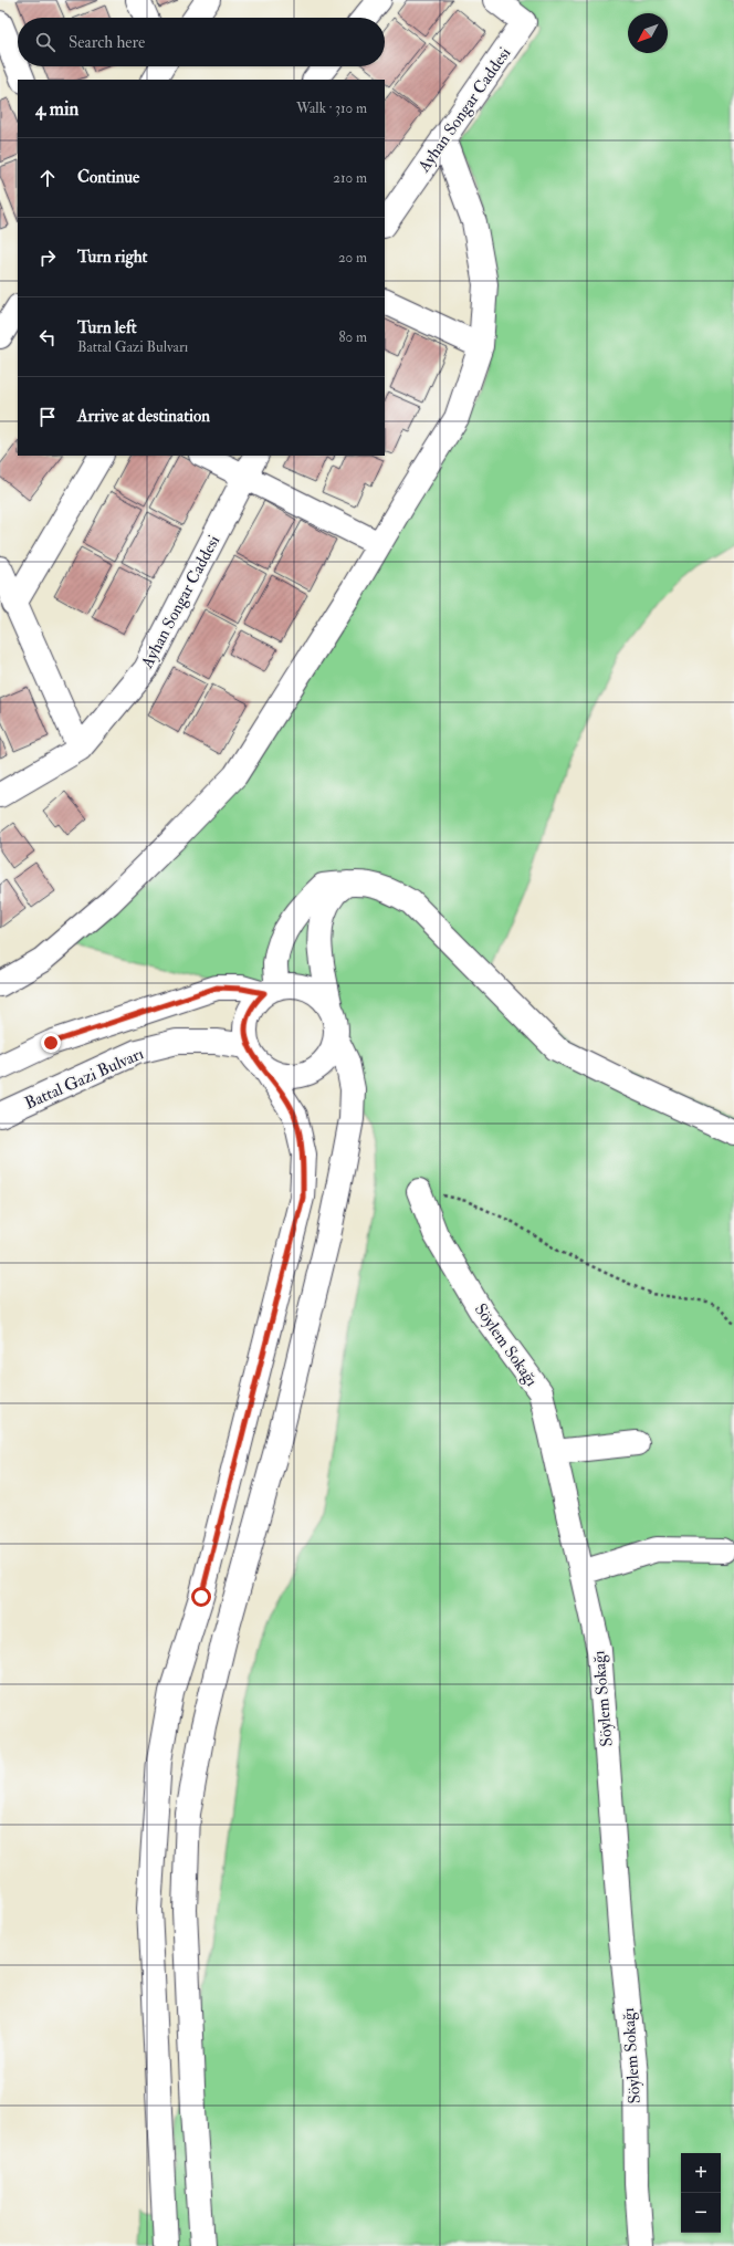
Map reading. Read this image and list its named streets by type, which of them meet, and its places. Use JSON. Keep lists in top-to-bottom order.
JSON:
{
  "streets": {
    "street": ["Ayhan Songar Caddesi", "Battal Gazi Bulvarı", "Söylem Sokağı"]
  },
  "north": "bottom left",
  "page": {
    "search": "Search here",
    "heading": ["4 min", "Walk · 310 m"],
    "list": [
      ["Continue", "210 m"],
      ["Turn right", "20 m"],
      ["Turn left", "Battal Gazi Bulvarı", "80 m"],
      "Arrive at destination"
    ],
    "map_buttons": ["+", "−"]
  }
}
